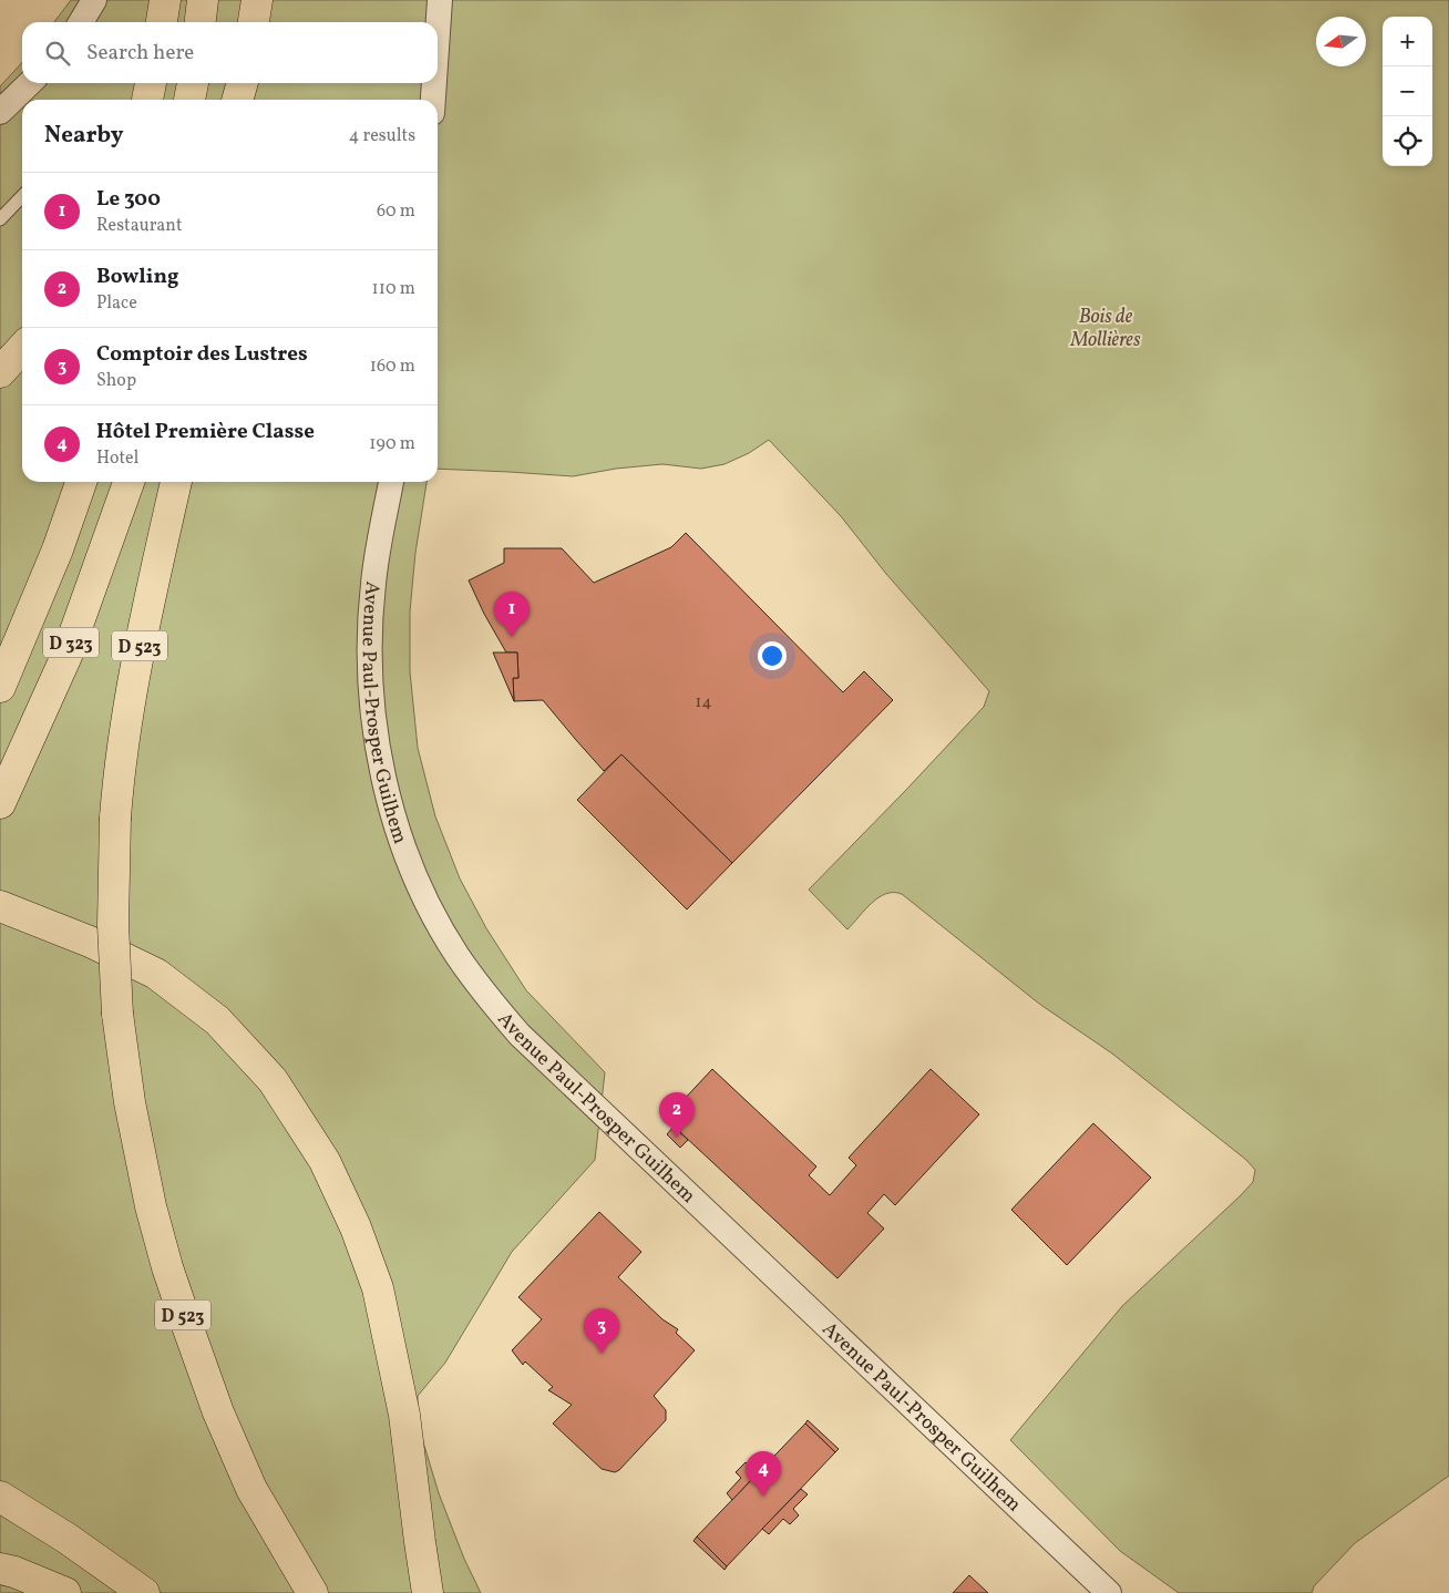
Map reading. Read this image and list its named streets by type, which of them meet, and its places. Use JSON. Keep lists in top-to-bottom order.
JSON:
{
  "streets": {
    "highway": ["D 323", "D 523"],
    "street": ["Avenue Paul-Prosper Guilhem"]
  },
  "parks": ["Bois de Mollières"],
  "house_numbers": ["14"],
  "north": "left",
  "page": {
    "map_buttons": ["+", "−"],
    "search": "Search here",
    "heading": ["Nearby", "4 results"],
    "list": [
      {
        "mark": "1",
        "name": "Le 300",
        "note": "Restaurant",
        "value": "60 m"
      },
      {
        "mark": "2",
        "name": "Bowling",
        "note": "Place",
        "value": "110 m"
      },
      {
        "mark": "3",
        "name": "Comptoir des Lustres",
        "note": "Shop",
        "value": "160 m"
      },
      {
        "mark": "4",
        "name": "Hôtel Première Classe",
        "note": "Hotel",
        "value": "190 m"
      }
    ],
    "pins": [
      "1",
      "2",
      "3",
      "4"
    ]
  }
}
